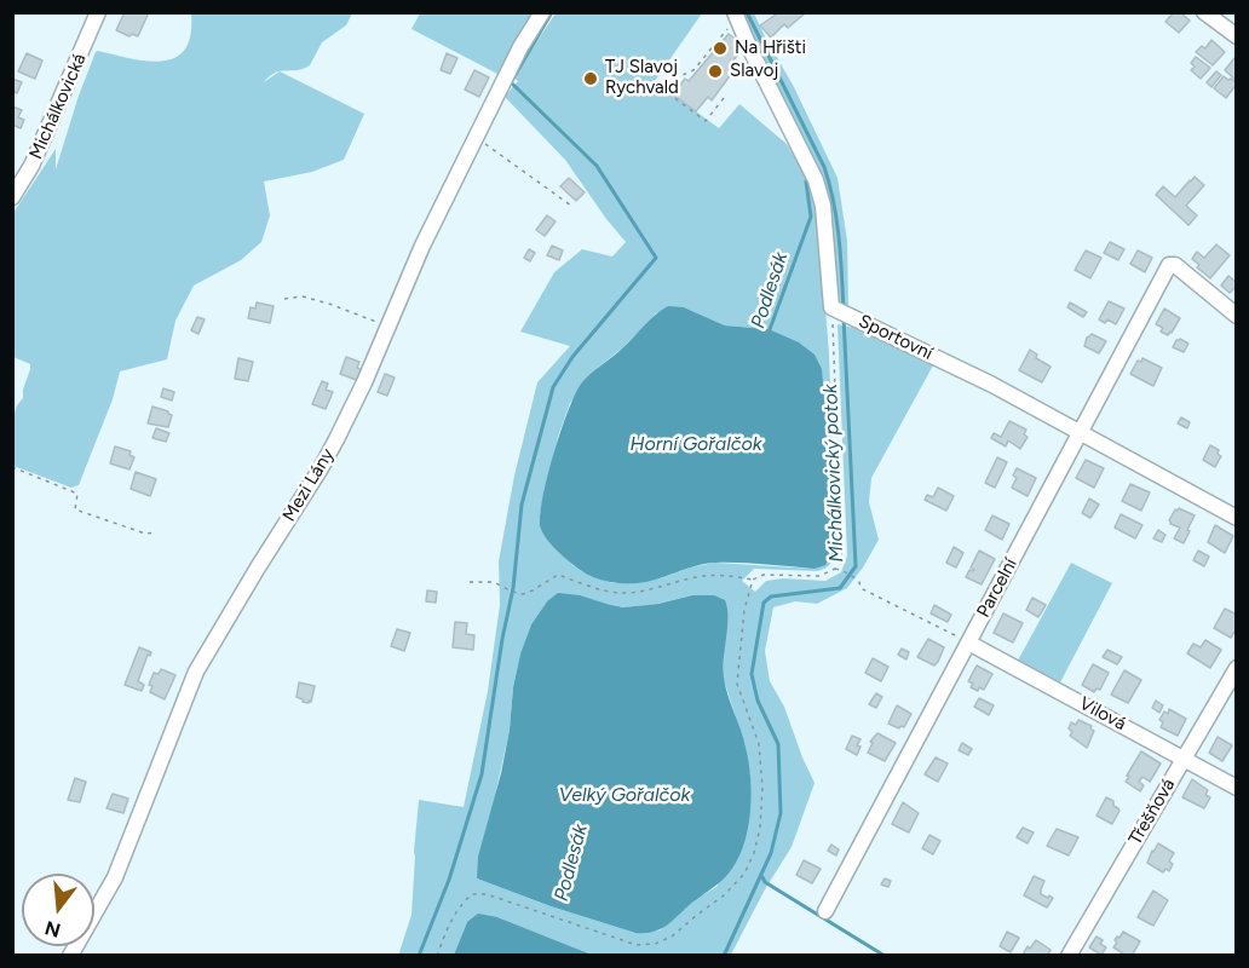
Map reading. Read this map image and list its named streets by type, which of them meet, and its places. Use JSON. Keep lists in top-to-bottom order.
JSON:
{
  "streets": {
    "street": [
      "Michálkovická",
      "Sportovní",
      "Mezi Lány",
      "Parcelní",
      "Vilová",
      "Třešňová"
    ]
  },
  "crossings": [
    ["Sportovní", "Parcelní"],
    ["Parcelní", "Vilová"],
    ["Vilová", "Třešňová"]
  ],
  "water": [
    "Podlesák",
    "Horní Gořalčok",
    "Michálkovický potok",
    "Velký Gořalčok"
  ],
  "places": ["Na Hřišti", "Slavoj", "TJ Slavoj Rychvald"],
  "north": "bottom"
}
